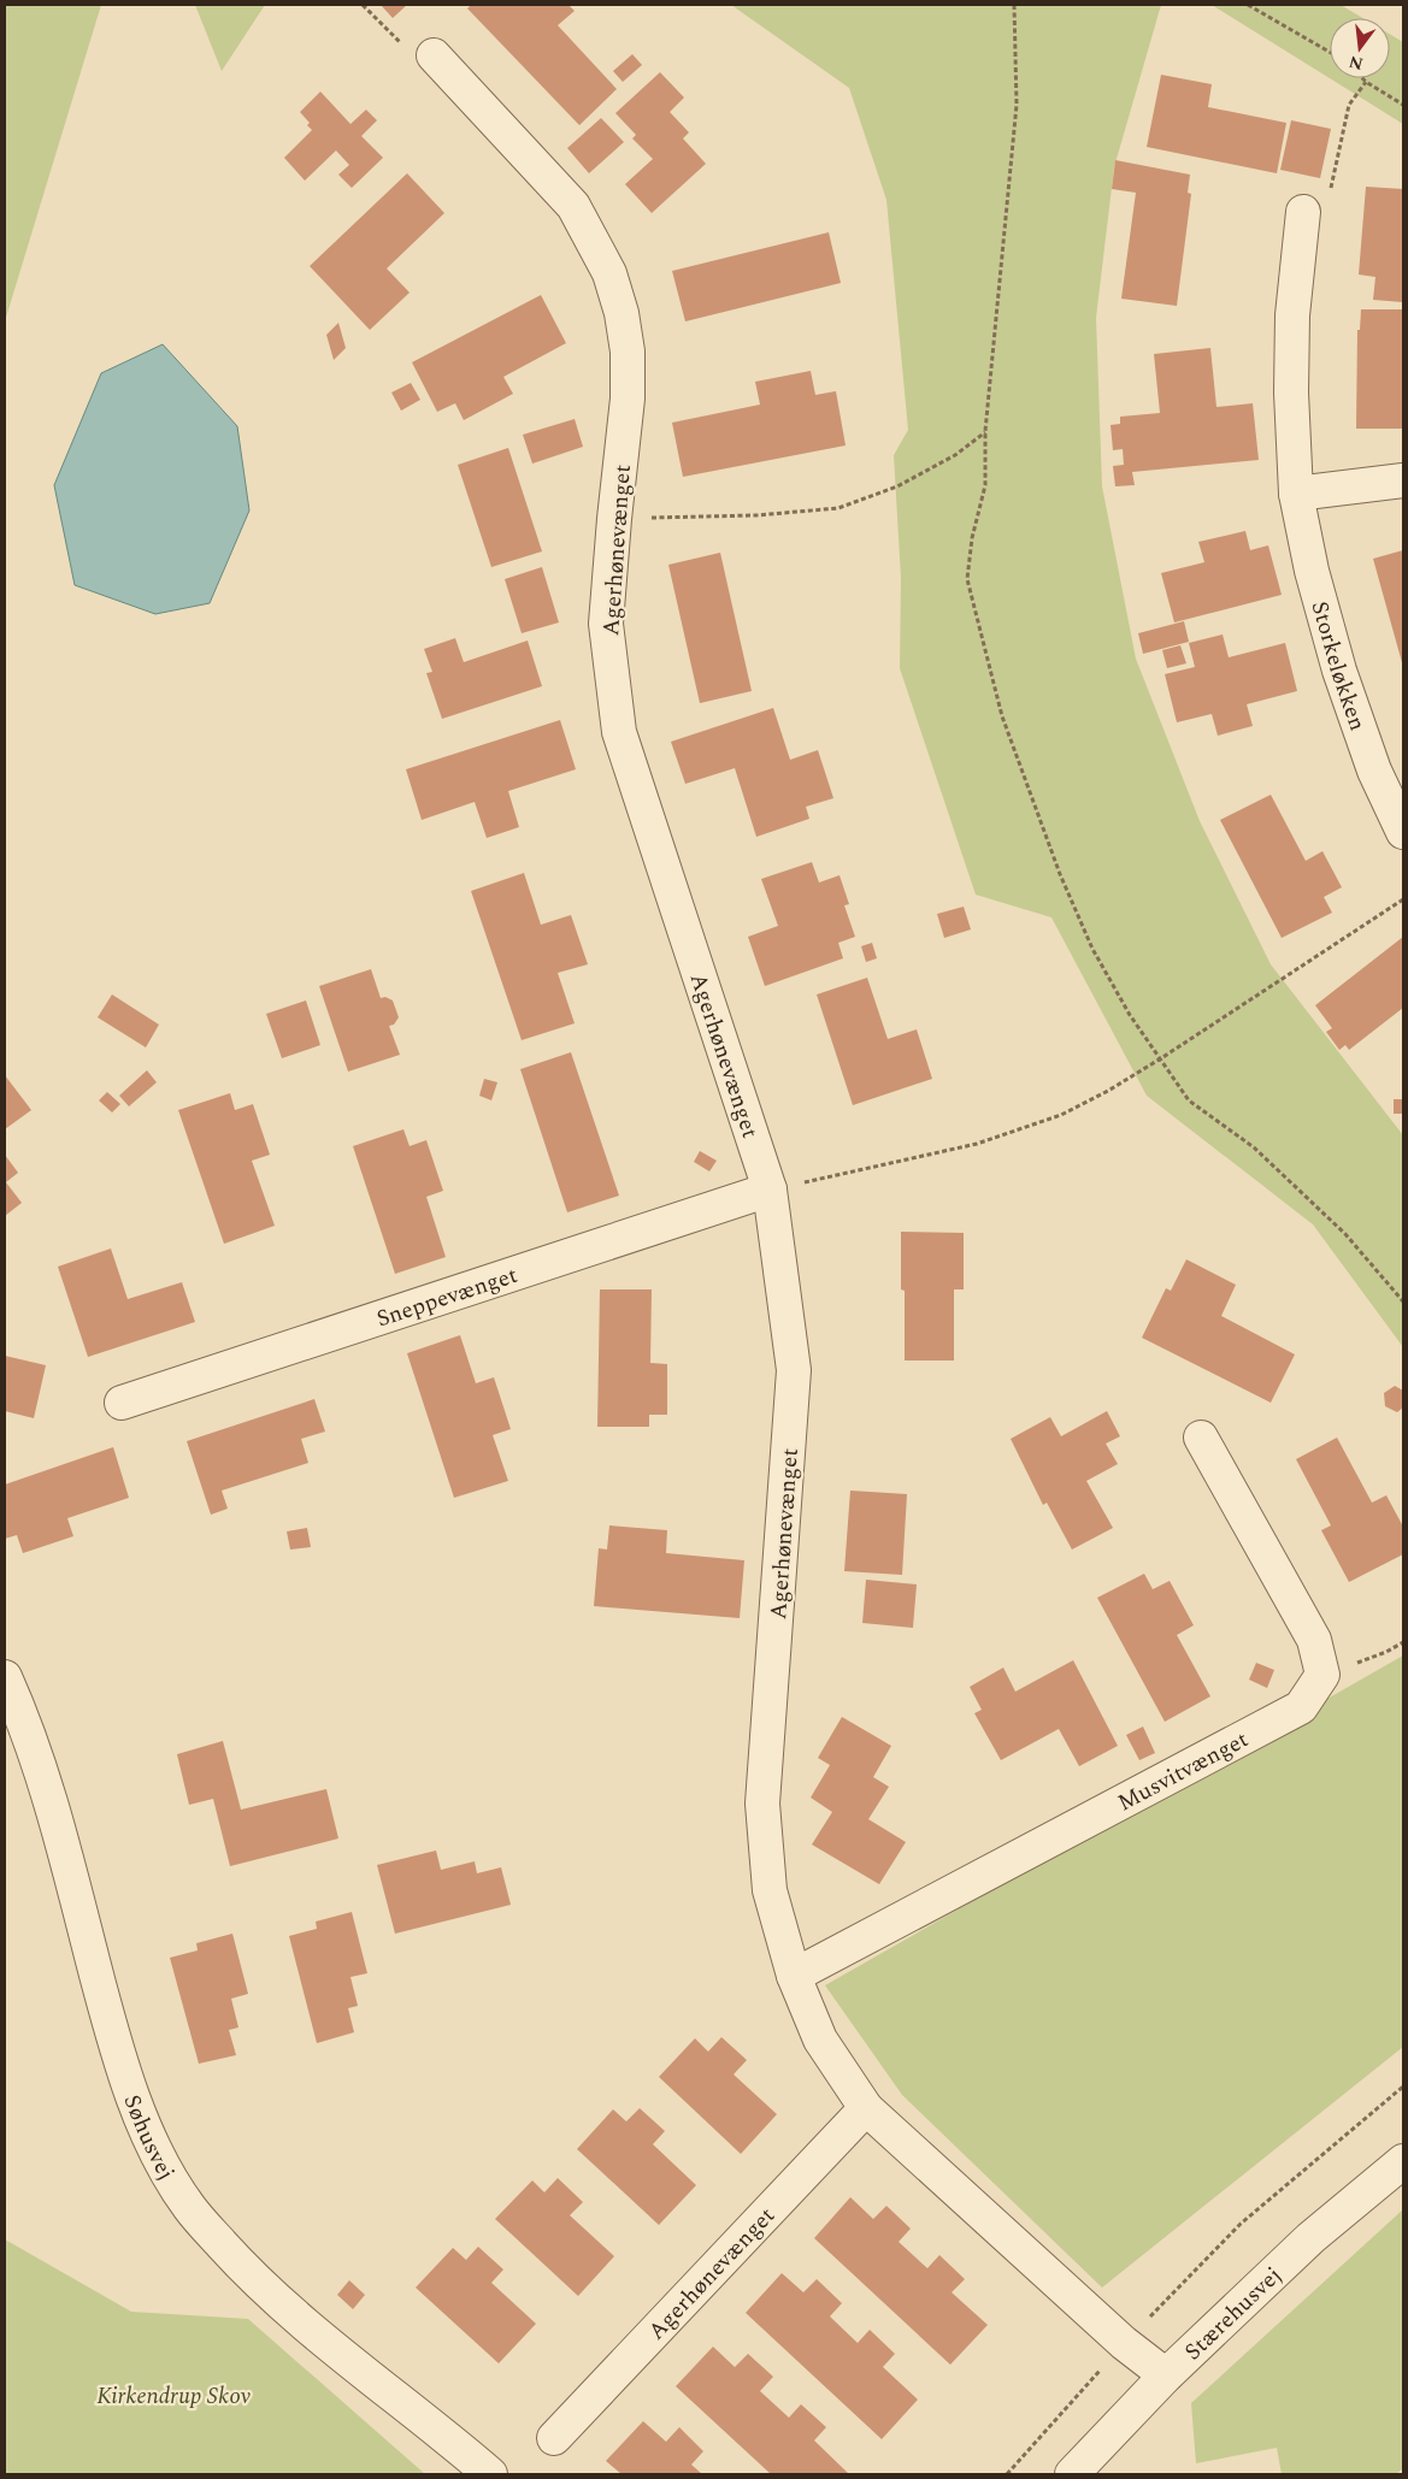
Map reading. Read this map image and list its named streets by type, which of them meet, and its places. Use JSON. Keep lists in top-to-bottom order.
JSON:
{
  "streets": {
    "street": [
      "Agerhønevænget",
      "Storkeløkken",
      "Sneppevænget",
      "Musvitvænget",
      "Søhusvej",
      "Stærehusvej"
    ]
  },
  "crossings": [
    ["Agerhønevænget", "Sneppevænget"],
    ["Agerhønevænget", "Musvitvænget"],
    ["Agerhønevænget", "Stærehusvej"]
  ],
  "parks": ["Kirkendrup Skov"],
  "north": "bottom"
}
